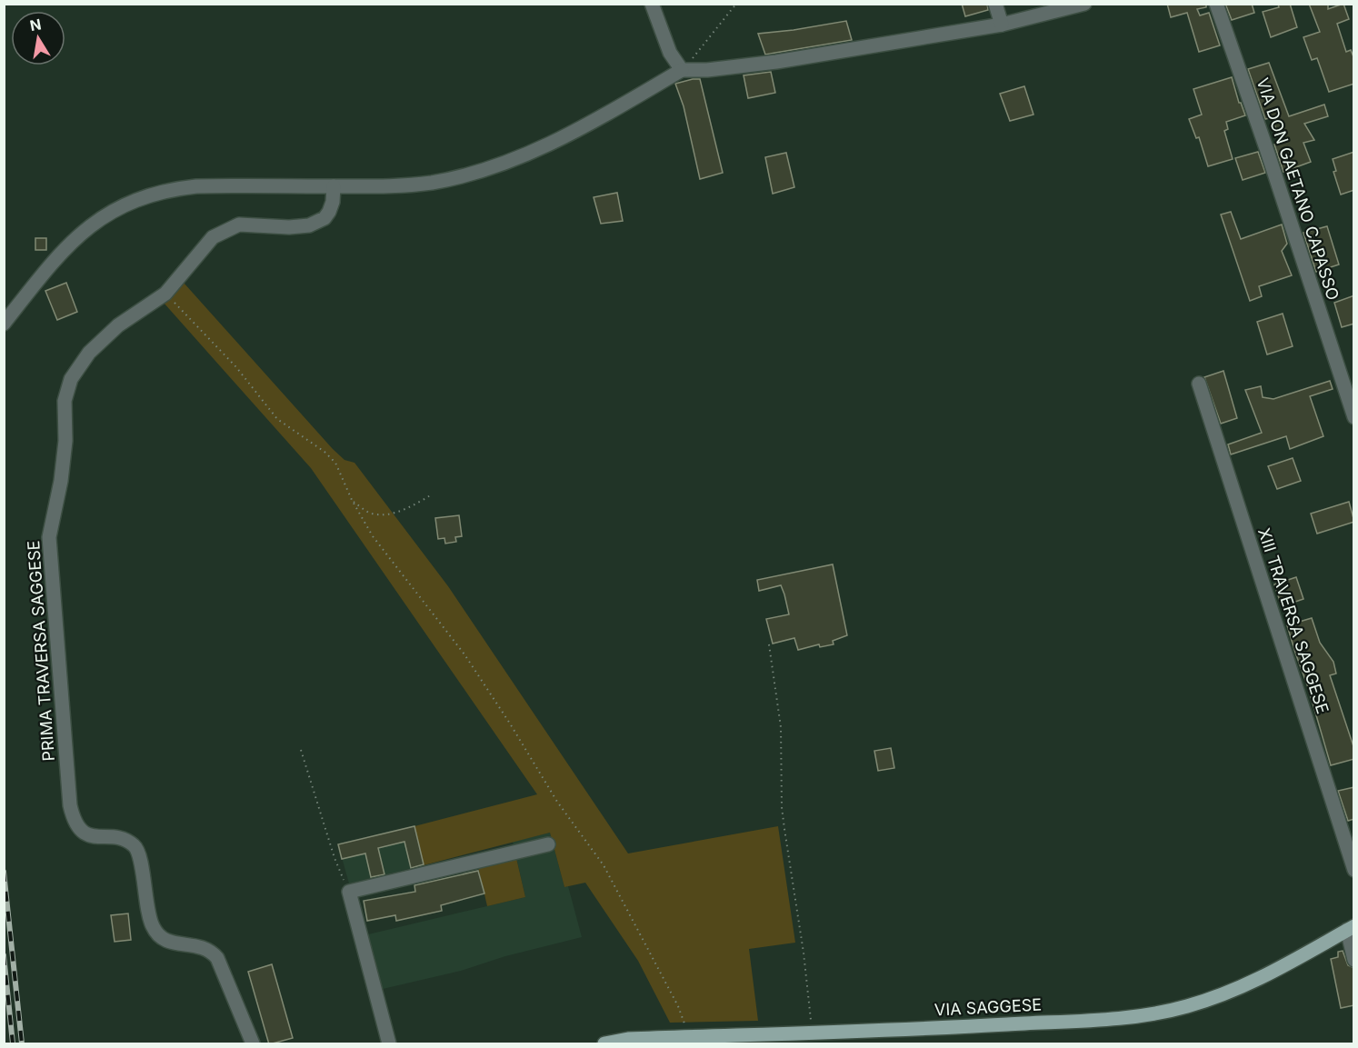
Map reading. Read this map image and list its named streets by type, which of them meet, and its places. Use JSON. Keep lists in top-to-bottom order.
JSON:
{
  "streets": {
    "main road": ["VIA SAGGESE"],
    "street": ["VIA DON GAETANO CAPASSO", "XIII TRAVERSA SAGGESE", "PRIMA TRAVERSA SAGGESE"]
  },
  "north": "top"
}
